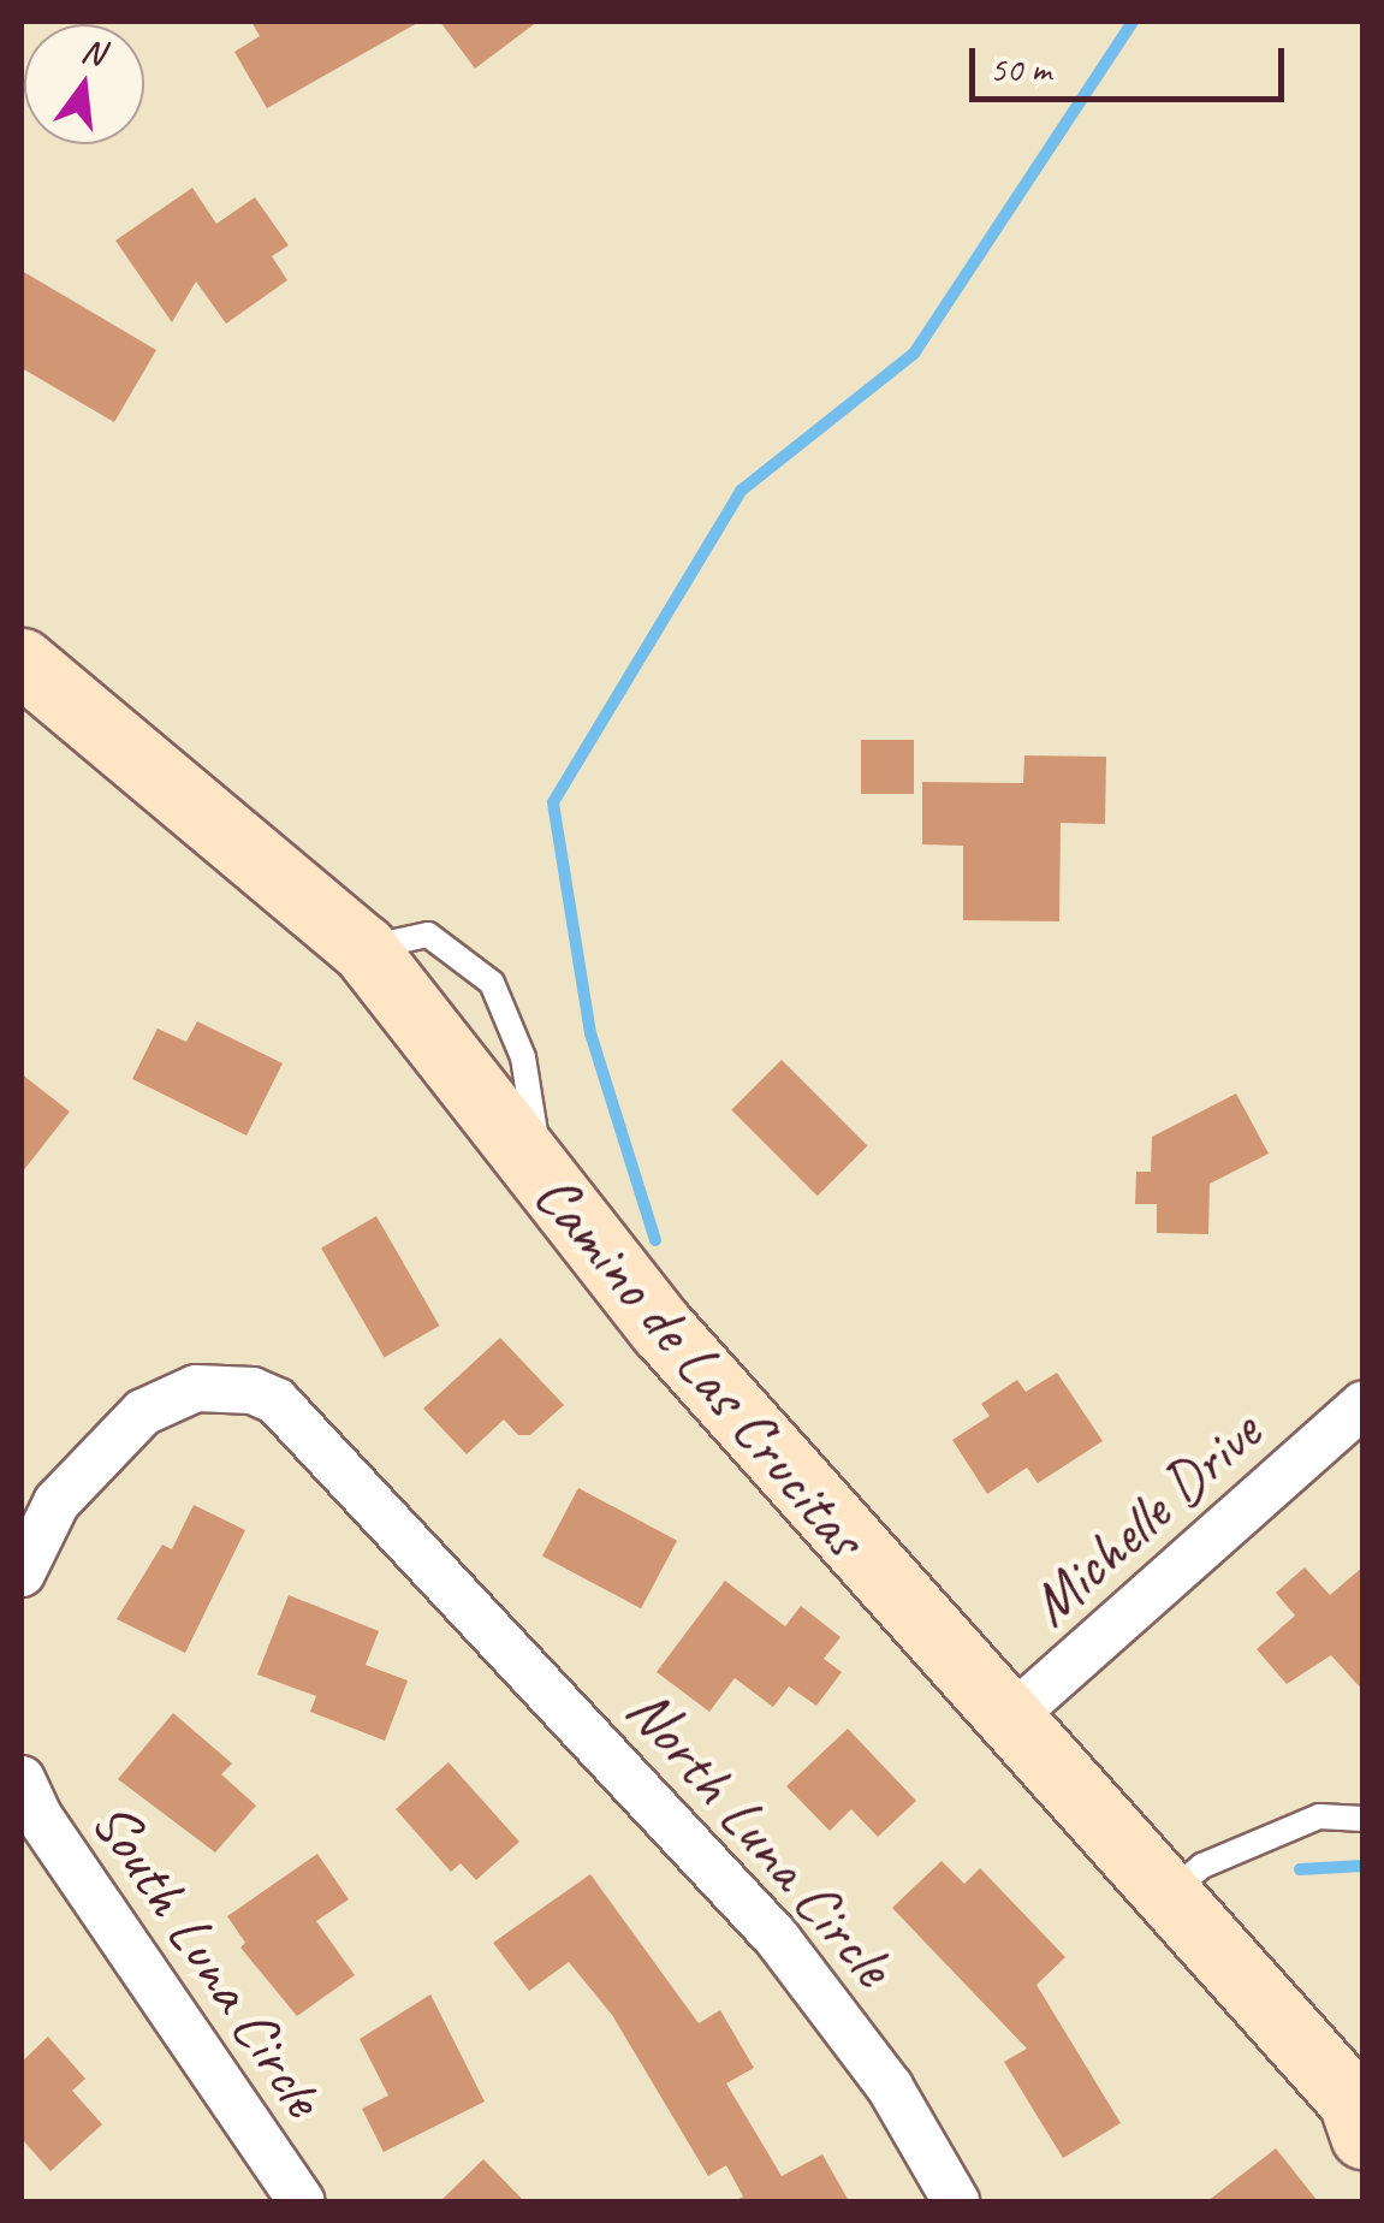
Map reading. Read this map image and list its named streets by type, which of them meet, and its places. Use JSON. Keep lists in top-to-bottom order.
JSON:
{
  "streets": {
    "street": [
      "Camino de Las Crucitas",
      "Michelle Drive",
      "North Luna Circle",
      "South Luna Circle"
    ]
  },
  "crossings": [
    ["Camino de Las Crucitas", "Michelle Drive"]
  ],
  "scale_bar": "50 m",
  "north": "top"
}
